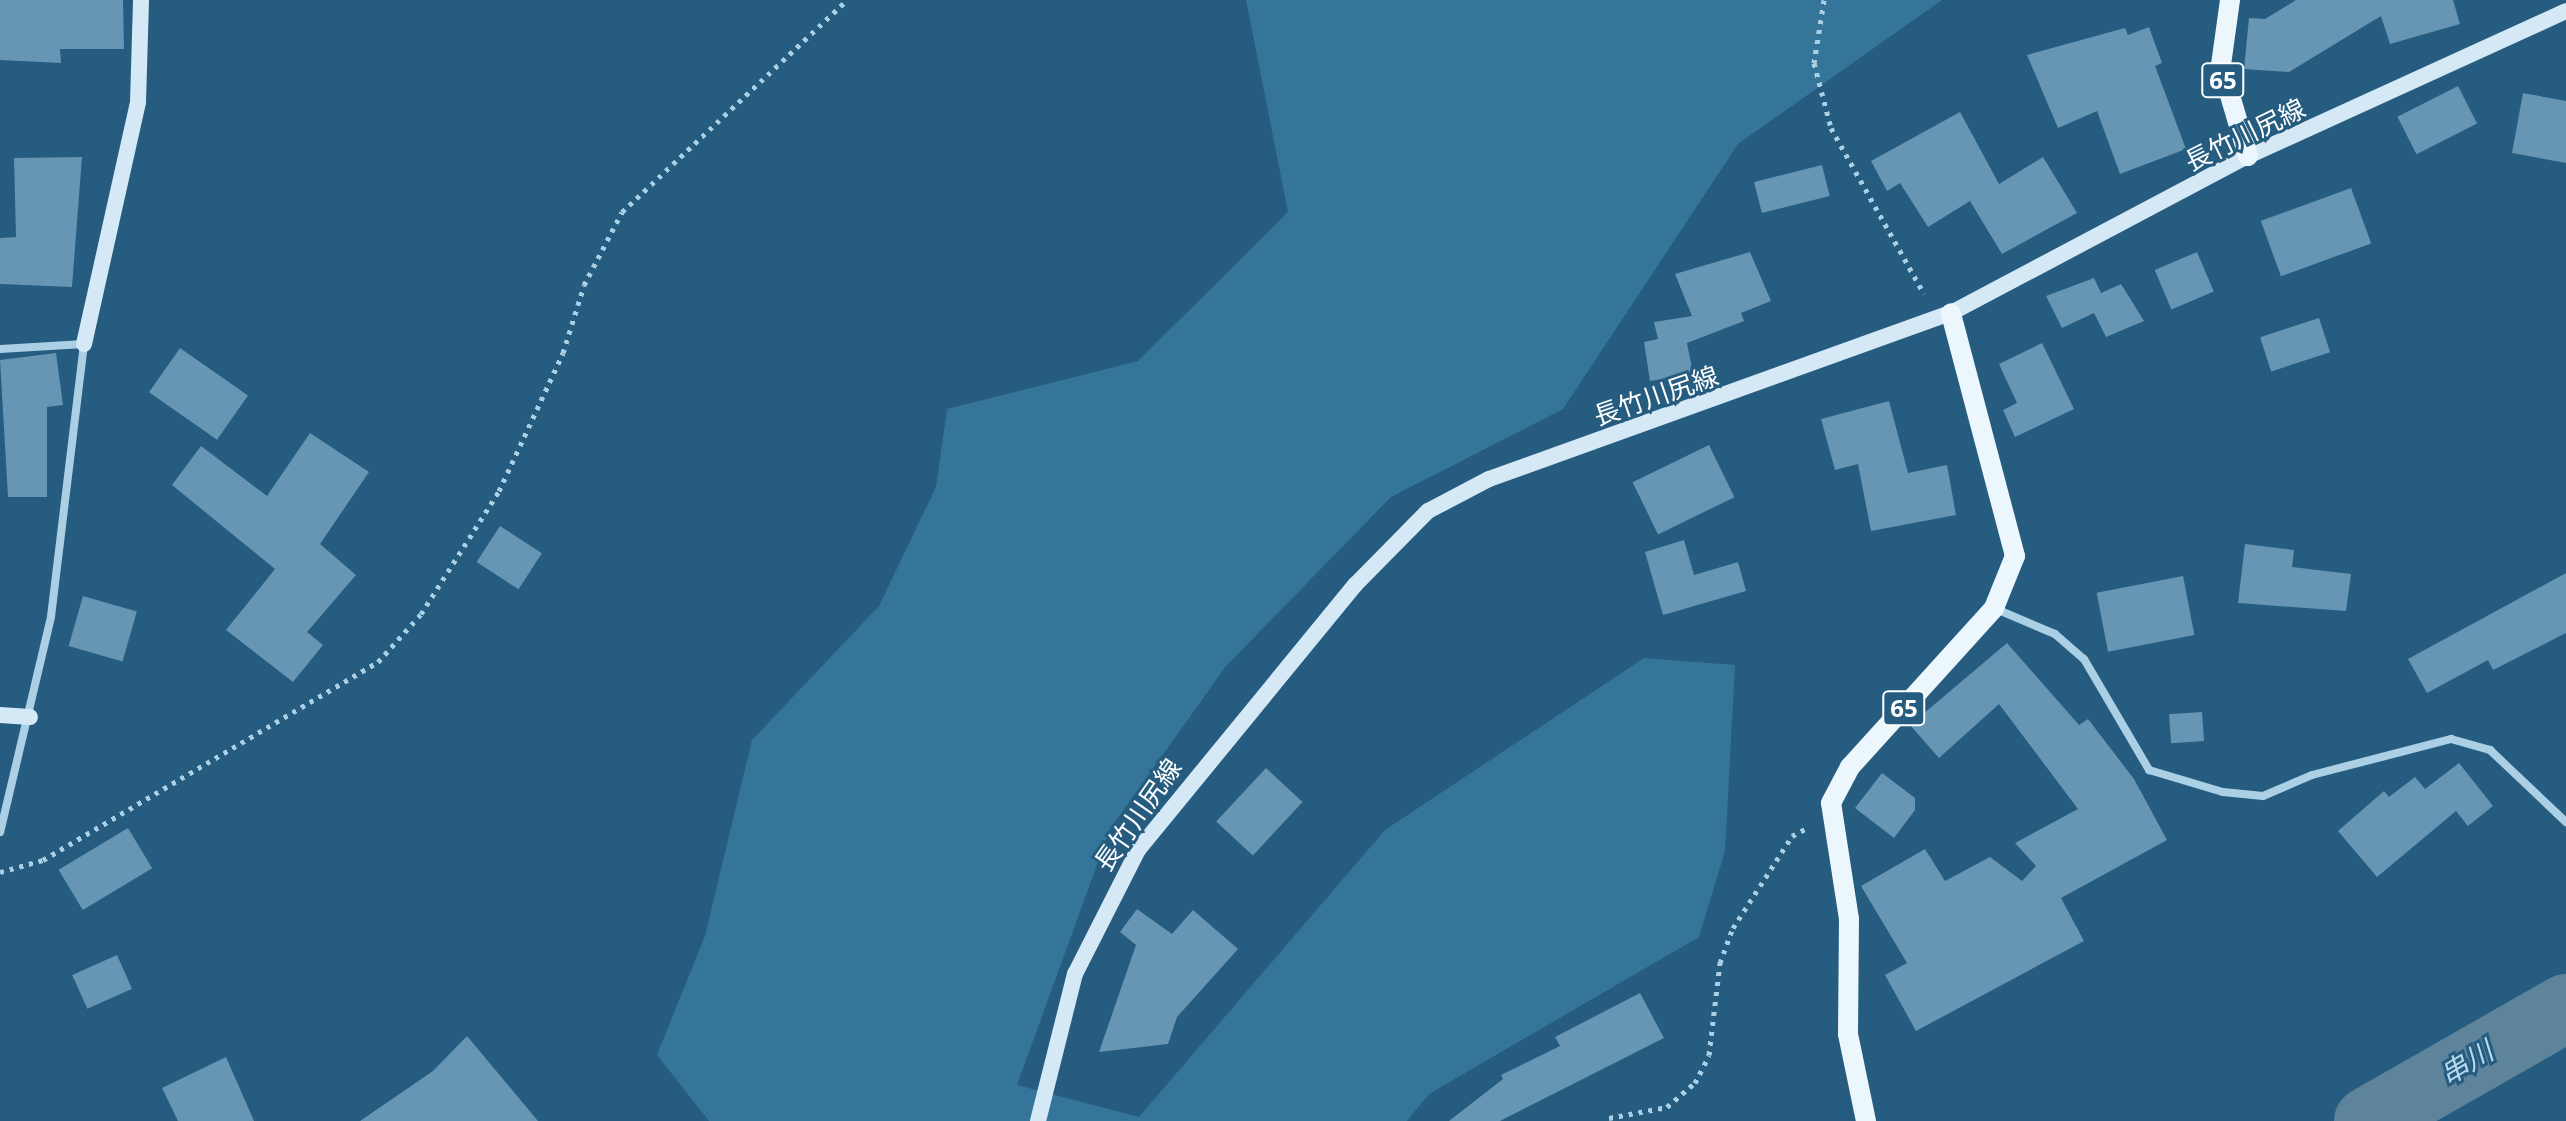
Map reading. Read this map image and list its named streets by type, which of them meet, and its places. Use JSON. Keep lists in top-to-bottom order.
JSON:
{
  "streets": {
    "main road": ["65", "長竹川尻線"]
  },
  "crossings": [
    ["65", "長竹川尻線"]
  ],
  "water": ["串川"]
}
